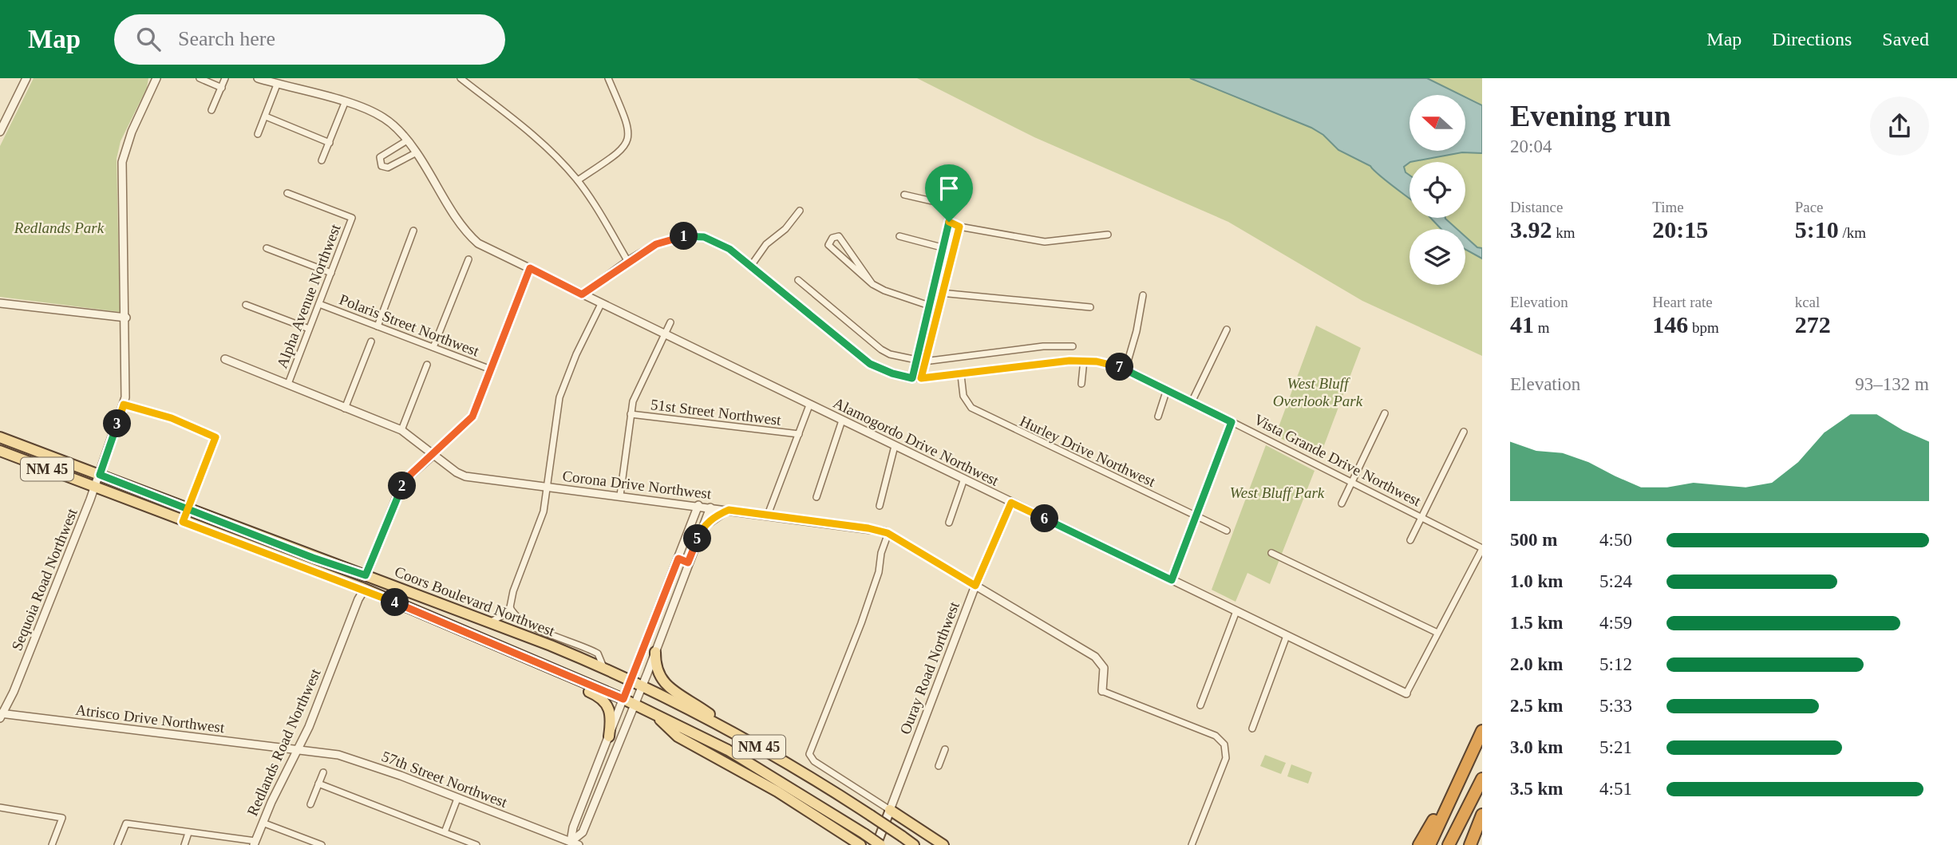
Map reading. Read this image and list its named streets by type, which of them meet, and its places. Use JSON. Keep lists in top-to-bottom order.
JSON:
{
  "streets": {
    "main road": ["NM 45", "Coors Boulevard Northwest", "Ouray Road Northwest"],
    "street": [
      "Alpha Avenue Northwest",
      "Polaris Street Northwest",
      "51st Street Northwest",
      "Alamogordo Drive Northwest",
      "Hurley Drive Northwest",
      "Vista Grande Drive Northwest",
      "Corona Drive Northwest",
      "Sequoia Road Northwest",
      "Atrisco Drive Northwest",
      "Redlands Road Northwest",
      "57th Street Northwest"
    ]
  },
  "crossings": [
    ["Alpha Avenue Northwest", "Polaris Street Northwest"],
    ["Alpha Avenue Northwest", "Corona Drive Northwest"],
    ["Alamogordo Drive Northwest", "Vista Grande Drive Northwest"],
    ["Alamogordo Drive Northwest", "Ouray Road Northwest"],
    ["Hurley Drive Northwest", "Vista Grande Drive Northwest"],
    ["Corona Drive Northwest", "Ouray Road Northwest"],
    ["Sequoia Road Northwest", "Coors Boulevard Northwest"],
    ["Sequoia Road Northwest", "Atrisco Drive Northwest"],
    ["Coors Boulevard Northwest", "Ouray Road Northwest"],
    ["Coors Boulevard Northwest", "Redlands Road Northwest"],
    ["Atrisco Drive Northwest", "Redlands Road Northwest"],
    ["Atrisco Drive Northwest", "57th Street Northwest"],
    ["Redlands Road Northwest", "57th Street Northwest"]
  ],
  "parks": ["Redlands Park", "West Bluff Overlook Park", "West Bluff Park"],
  "north": "left",
  "page": {
    "header": "Map",
    "search": "Search here",
    "nav": ["Map", "Directions", "Saved"],
    "heading": ["Evening run", "20:04"],
    "stats": [
      ["Distance", "3.92 km"],
      ["Time", "20:15"],
      ["Pace", "5:10 /km"],
      ["Elevation", "41 m"],
      ["Heart rate", "146 bpm"],
      ["kcal", "272"]
    ],
    "pins": [
      "1",
      "7",
      "3",
      "2",
      "6",
      "5",
      "4"
    ],
    "chart": ["Elevation", "93–132 m"],
    "list": [
      {
        "name": "500 m",
        "note": "4:50"
      },
      {
        "name": "1.0 km",
        "note": "5:24"
      },
      {
        "name": "1.5 km",
        "note": "4:59"
      },
      {
        "name": "2.0 km",
        "note": "5:12"
      },
      {
        "name": "2.5 km",
        "note": "5:33"
      },
      {
        "name": "3.0 km",
        "note": "5:21"
      },
      {
        "name": "3.5 km",
        "note": "4:51"
      }
    ]
  }
}
